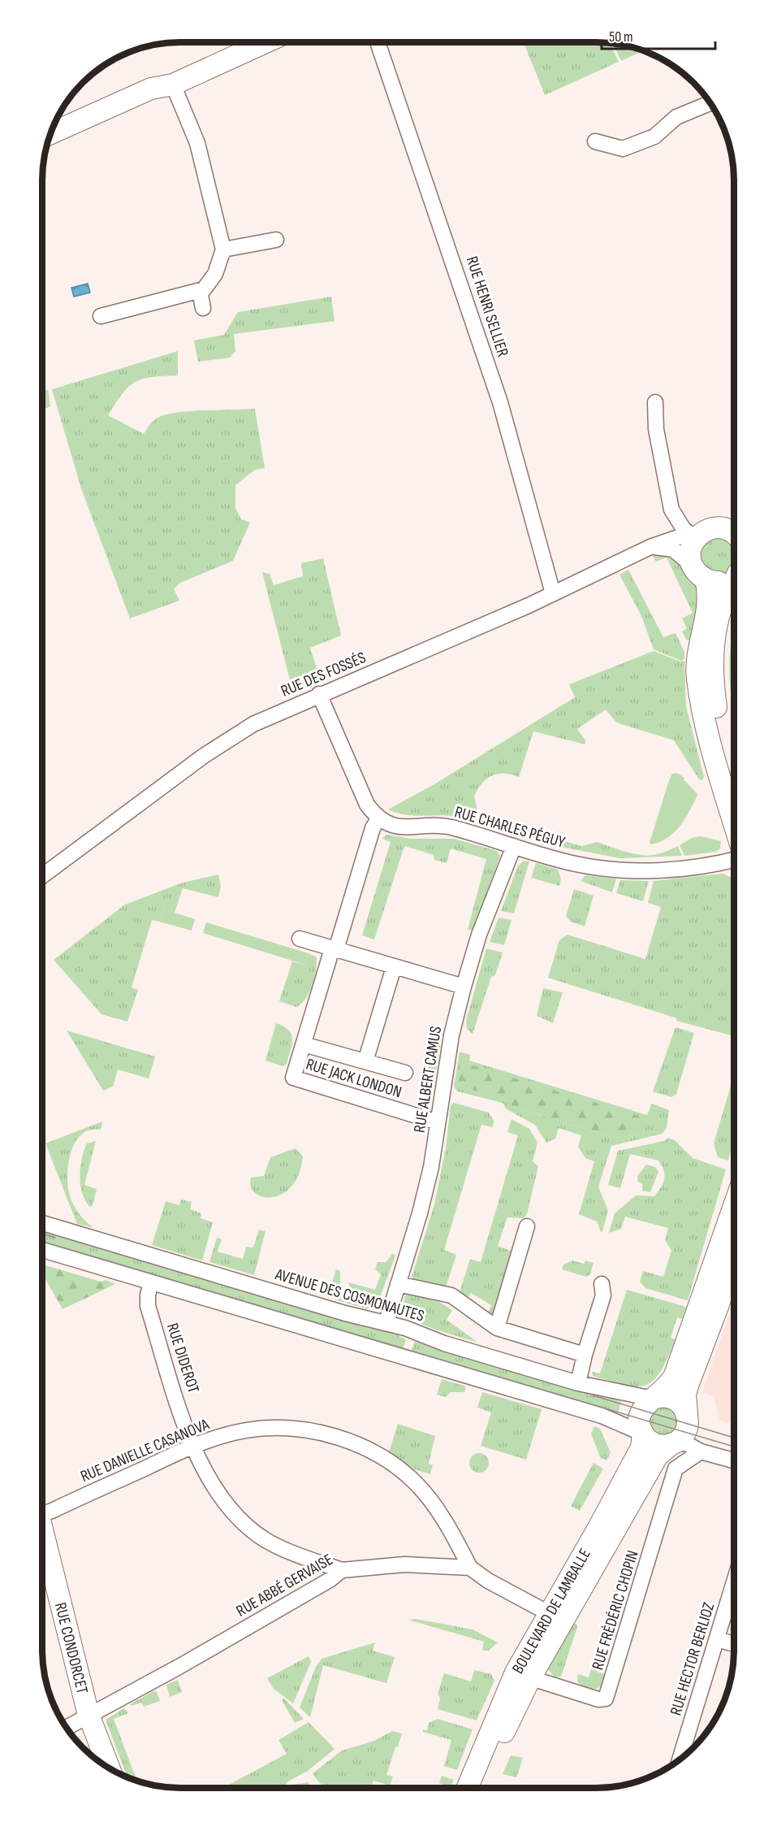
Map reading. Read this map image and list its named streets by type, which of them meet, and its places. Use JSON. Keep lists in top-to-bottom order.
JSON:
{
  "streets": {
    "street": [
      "RUE HENRI SELLIER",
      "RUE DES FOSSÉS",
      "RUE CHARLES PÉGUY",
      "RUE JACK LONDON",
      "RUE ALBERT CAMUS",
      "AVENUE DES COSMONAUTES",
      "RUE DIDEROT",
      "RUE DANIELLE CASANOVA",
      "RUE ABBÉ GERVAISE",
      "RUE FRÉDÉRIC CHOPIN",
      "BOULEVARD DE LAMBALLE",
      "RUE CONDORCET",
      "RUE HECTOR BERLIOZ"
    ]
  },
  "crossings": [
    ["RUE HENRI SELLIER", "RUE DES FOSSÉS"],
    ["RUE DES FOSSÉS", "RUE CHARLES PÉGUY"],
    ["RUE CHARLES PÉGUY", "RUE JACK LONDON"],
    ["RUE CHARLES PÉGUY", "RUE ALBERT CAMUS"],
    ["RUE JACK LONDON", "RUE ALBERT CAMUS"],
    ["RUE ALBERT CAMUS", "AVENUE DES COSMONAUTES"],
    ["AVENUE DES COSMONAUTES", "BOULEVARD DE LAMBALLE"],
    ["RUE DIDEROT", "RUE DANIELLE CASANOVA"],
    ["RUE DIDEROT", "RUE ABBÉ GERVAISE"],
    ["RUE DANIELLE CASANOVA", "RUE ABBÉ GERVAISE"],
    ["RUE ABBÉ GERVAISE", "BOULEVARD DE LAMBALLE"],
    ["RUE ABBÉ GERVAISE", "RUE CONDORCET"],
    ["RUE FRÉDÉRIC CHOPIN", "BOULEVARD DE LAMBALLE"]
  ],
  "scale_bar": "50 m"
}
